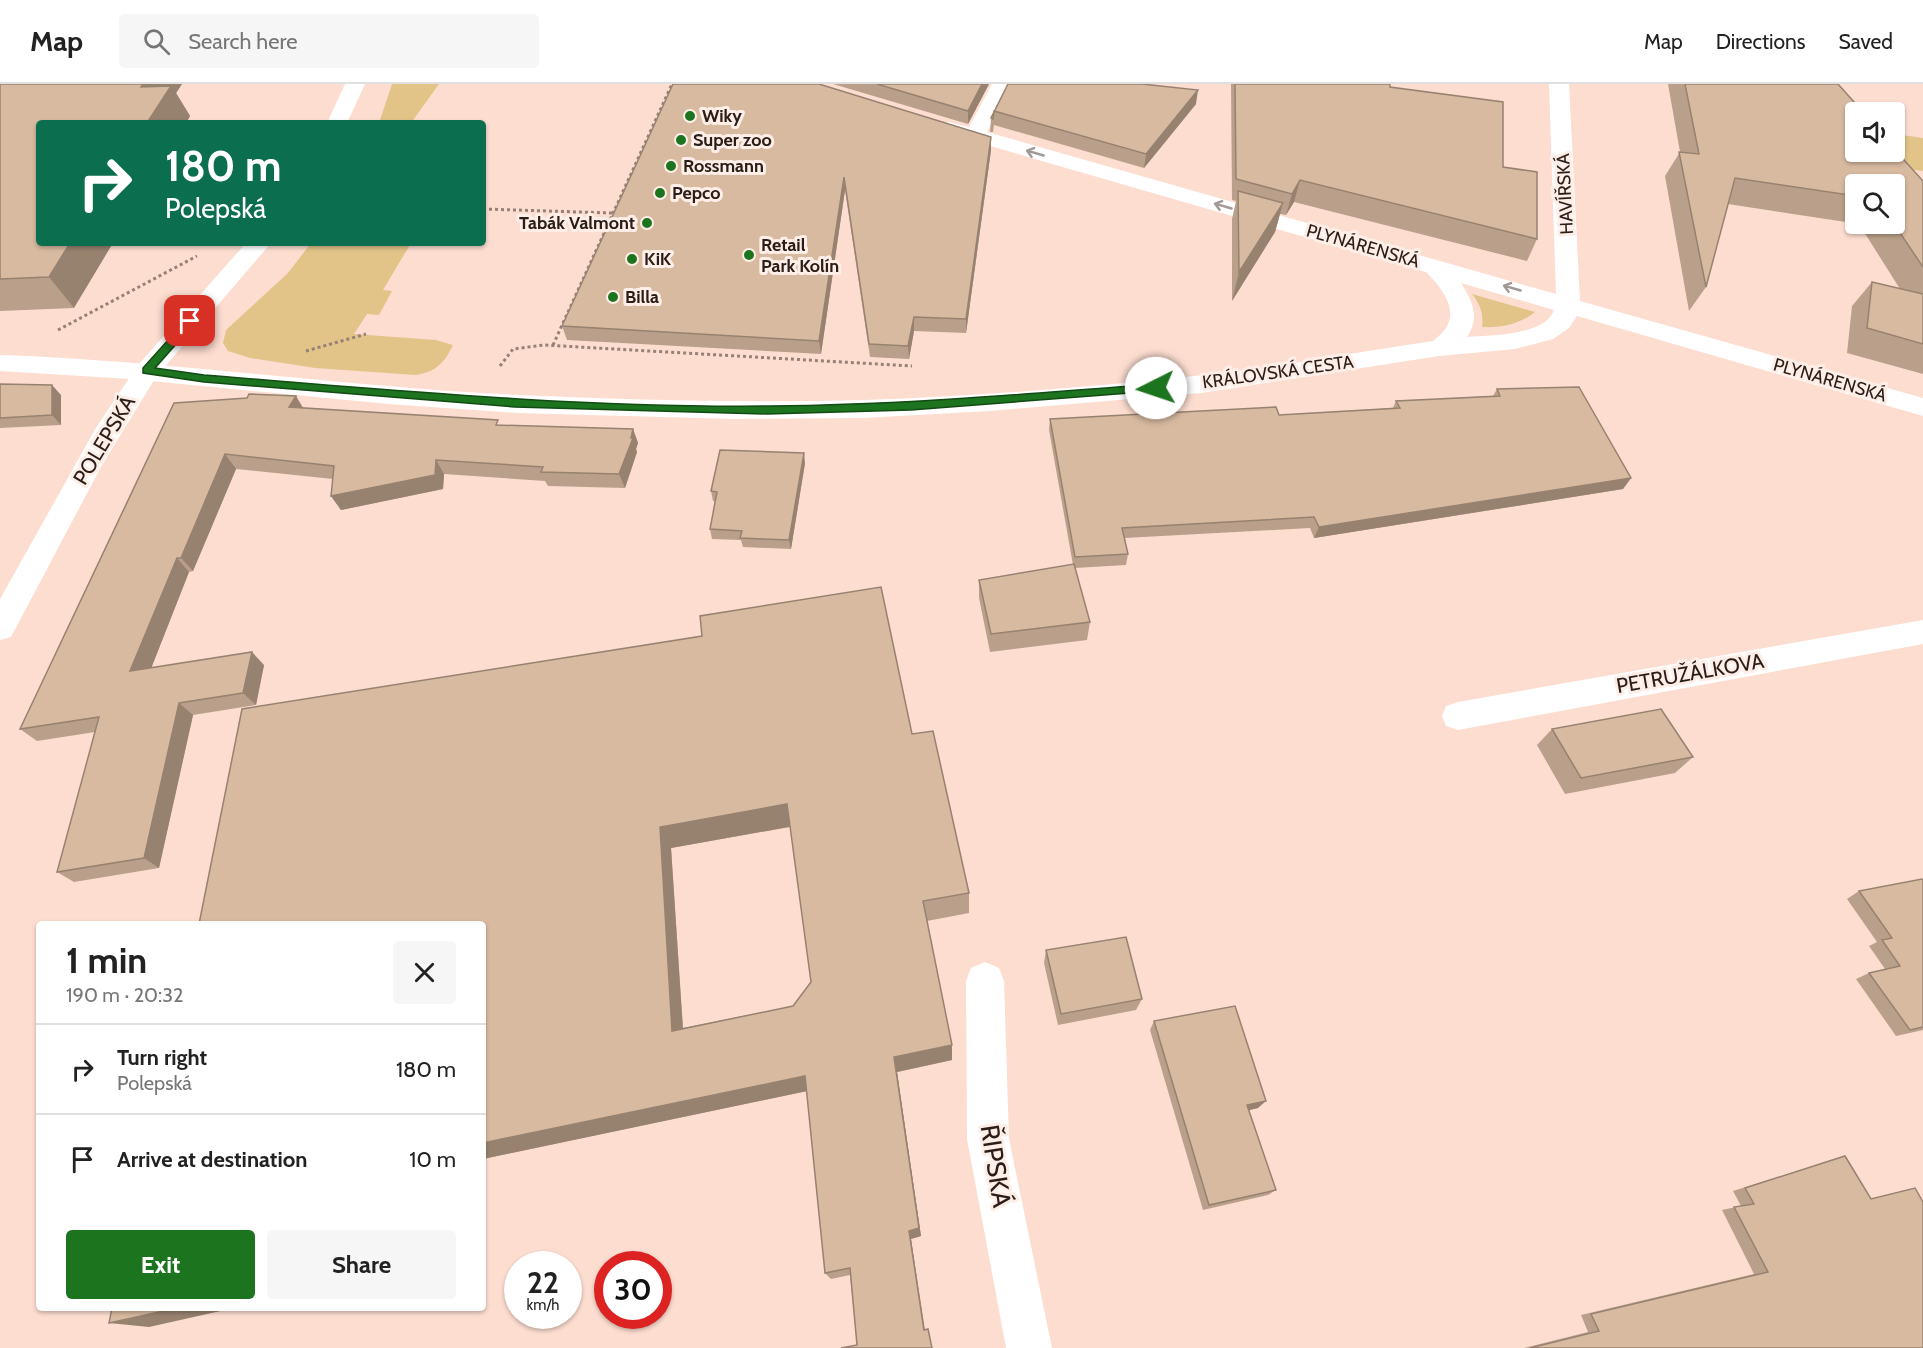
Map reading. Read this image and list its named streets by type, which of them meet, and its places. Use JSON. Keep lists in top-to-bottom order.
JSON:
{
  "streets": {
    "street": [
      "HAVÍŘSKÁ",
      "PLYNÁRENSKÁ",
      "KRÁLOVSKÁ CESTA",
      "POLEPSKÁ",
      "PETRUŽÁLKOVA",
      "ŘIPSKÁ"
    ]
  },
  "crossings": [
    ["HAVÍŘSKÁ", "PLYNÁRENSKÁ"],
    ["HAVÍŘSKÁ", "KRÁLOVSKÁ CESTA"],
    ["PLYNÁRENSKÁ", "KRÁLOVSKÁ CESTA"],
    ["KRÁLOVSKÁ CESTA", "POLEPSKÁ"]
  ],
  "one_way": ["PLYNÁRENSKÁ"],
  "places": [
    "Wiky",
    "Super zoo",
    "Rossmann",
    "Pepco",
    "Tabák Valmont",
    "Retail Park Kolín",
    "KiK",
    "Billa"
  ],
  "page": {
    "header": "Map",
    "search": "Search here",
    "nav": ["Map", "Directions", "Saved"],
    "turn": ["180 m", "Polepská"],
    "heading": ["1 min", "190 m · 20:32"],
    "list": [
      {
        "name": "Turn right",
        "note": "Polepská",
        "value": "180 m"
      },
      {
        "name": "Arrive at destination",
        "value": "10 m"
      }
    ],
    "buttons": ["Exit", "Share"],
    "speed": "22 km/h",
    "limit": "30"
  }
}
